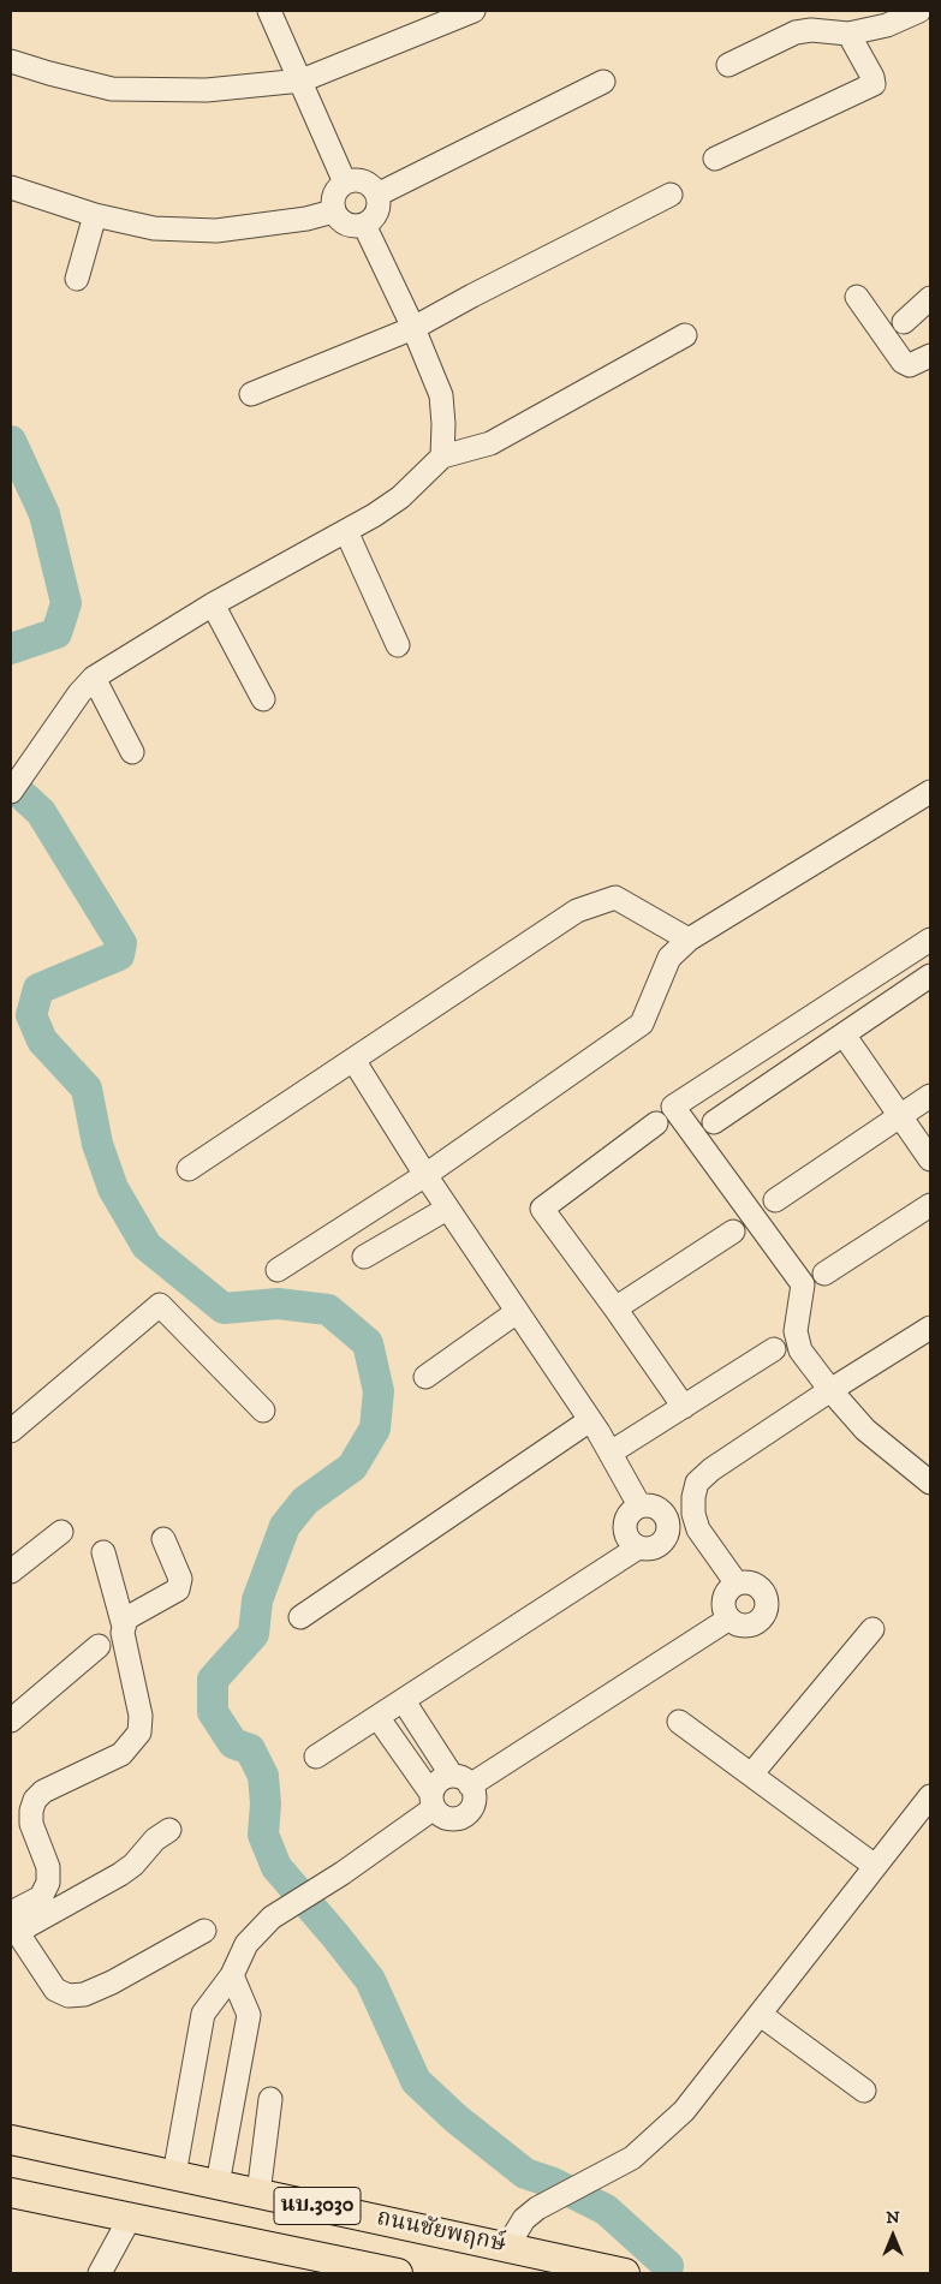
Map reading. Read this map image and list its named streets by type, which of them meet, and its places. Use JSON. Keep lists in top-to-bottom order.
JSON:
{
  "streets": {
    "main road": ["นบ.3030", "ถนนชัยพฤกษ์"]
  },
  "north": "top"
}
